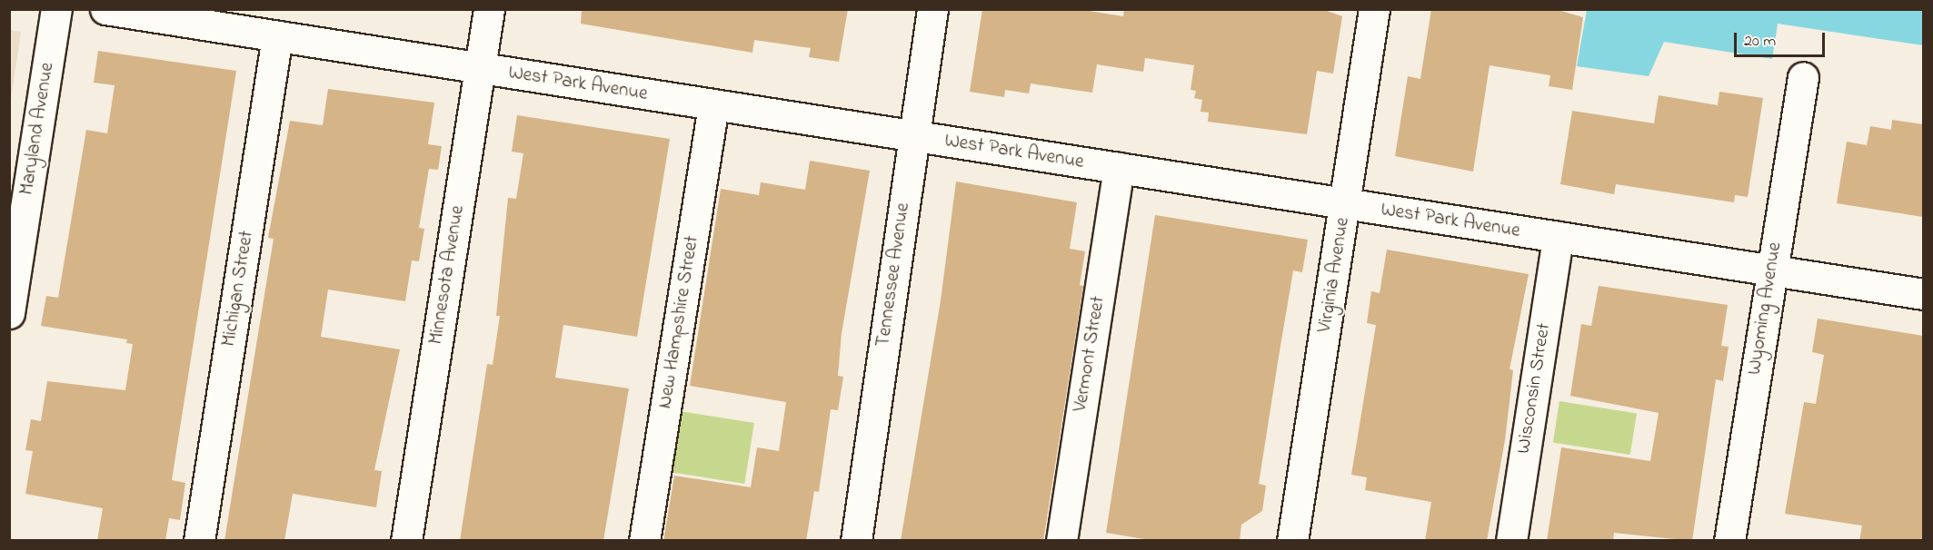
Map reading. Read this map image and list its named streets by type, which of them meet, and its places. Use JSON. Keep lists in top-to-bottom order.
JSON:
{
  "streets": {
    "street": [
      "West Park Avenue",
      "Maryland Avenue",
      "Minnesota Avenue",
      "Tennessee Avenue",
      "Virginia Avenue",
      "Michigan Street",
      "Wyoming Avenue",
      "New Hampshire Street",
      "Vermont Street",
      "Wisconsin Street"
    ]
  },
  "crossings": [
    ["West Park Avenue", "Minnesota Avenue"],
    ["West Park Avenue", "Tennessee Avenue"],
    ["West Park Avenue", "Virginia Avenue"],
    ["West Park Avenue", "Michigan Street"],
    ["West Park Avenue", "Wyoming Avenue"],
    ["West Park Avenue", "New Hampshire Street"],
    ["West Park Avenue", "Vermont Street"],
    ["West Park Avenue", "Wisconsin Street"]
  ],
  "scale_bar": "20 m"
}
